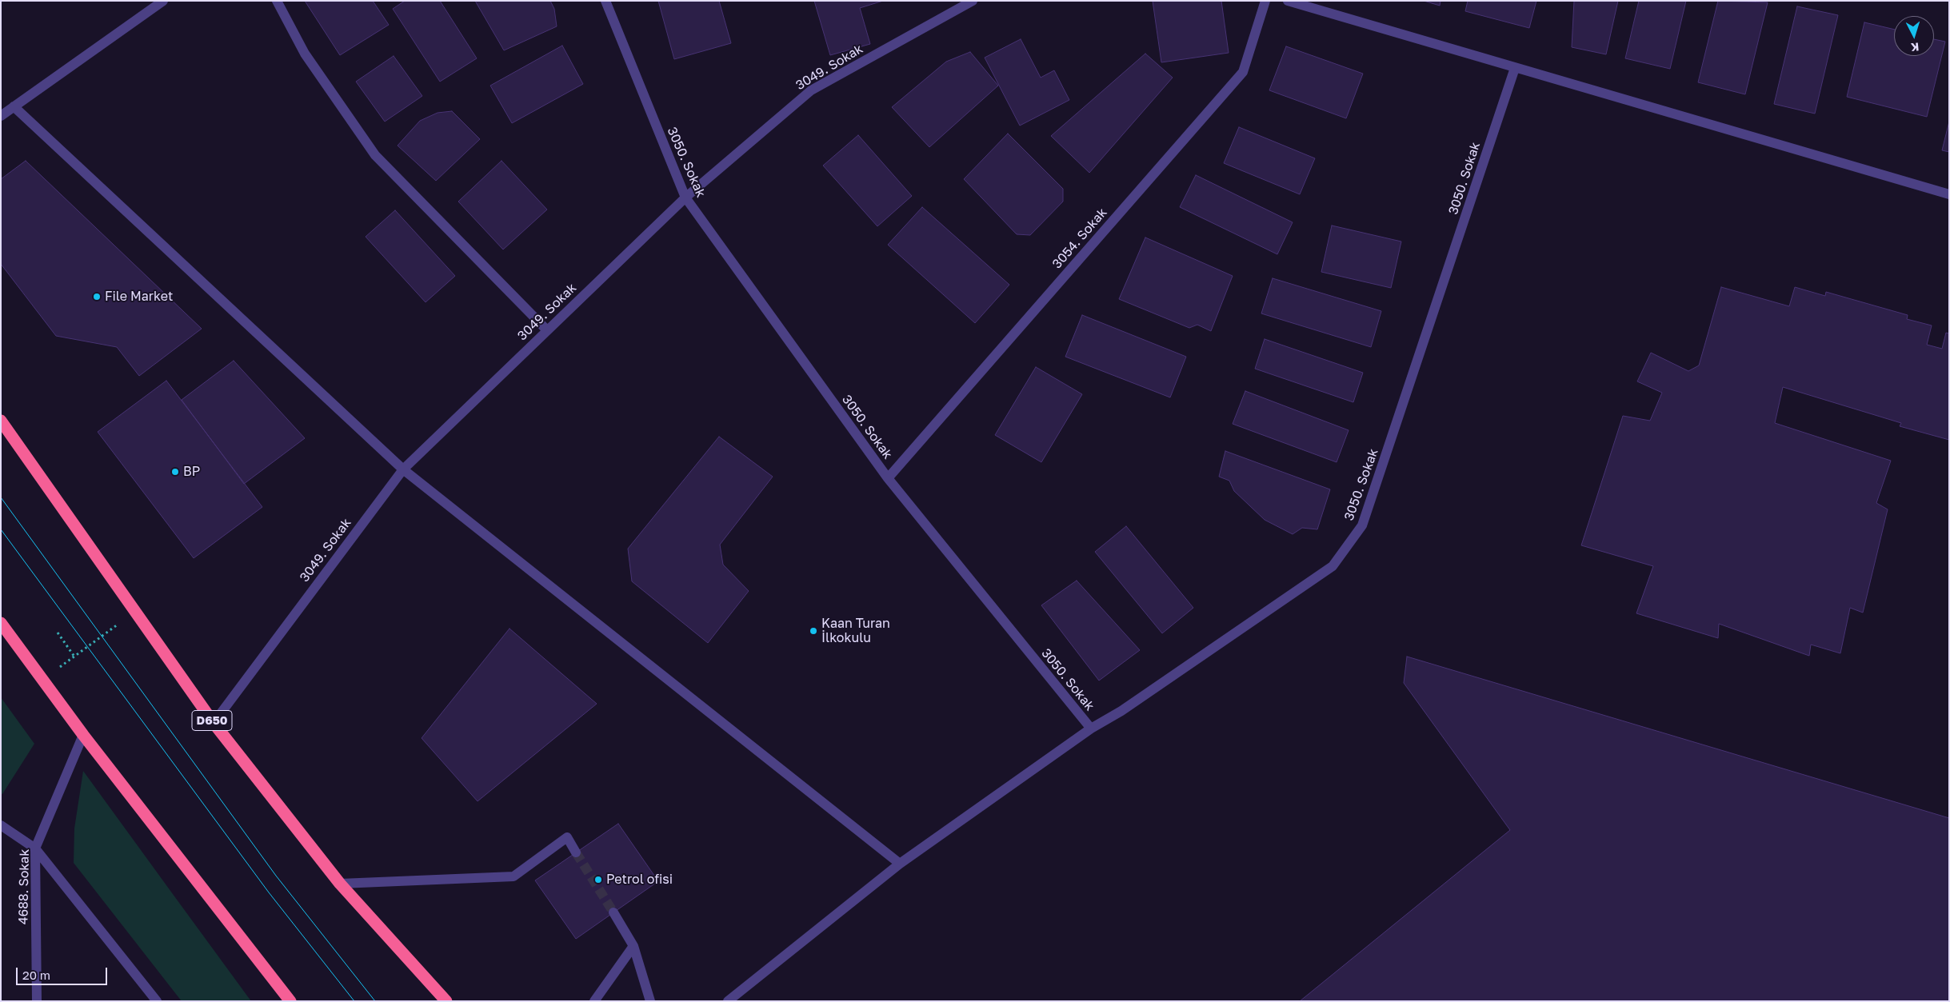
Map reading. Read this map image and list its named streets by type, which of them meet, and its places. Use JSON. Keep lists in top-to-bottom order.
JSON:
{
  "streets": {
    "highway": ["D650"],
    "street": [
      "3049. Sokak",
      "3050. Sokak",
      "3054. Sokak",
      "4688. Sokak"
    ]
  },
  "crossings": [
    ["3049. Sokak", "3050. Sokak"],
    ["3049. Sokak", "D650"],
    ["3050. Sokak", "3054. Sokak"]
  ],
  "places": [
    "File Market",
    "BP",
    "Kaan Turan İlkokulu",
    "Petrol ofisi"
  ],
  "scale_bar": "20 m",
  "north": "bottom"
}
